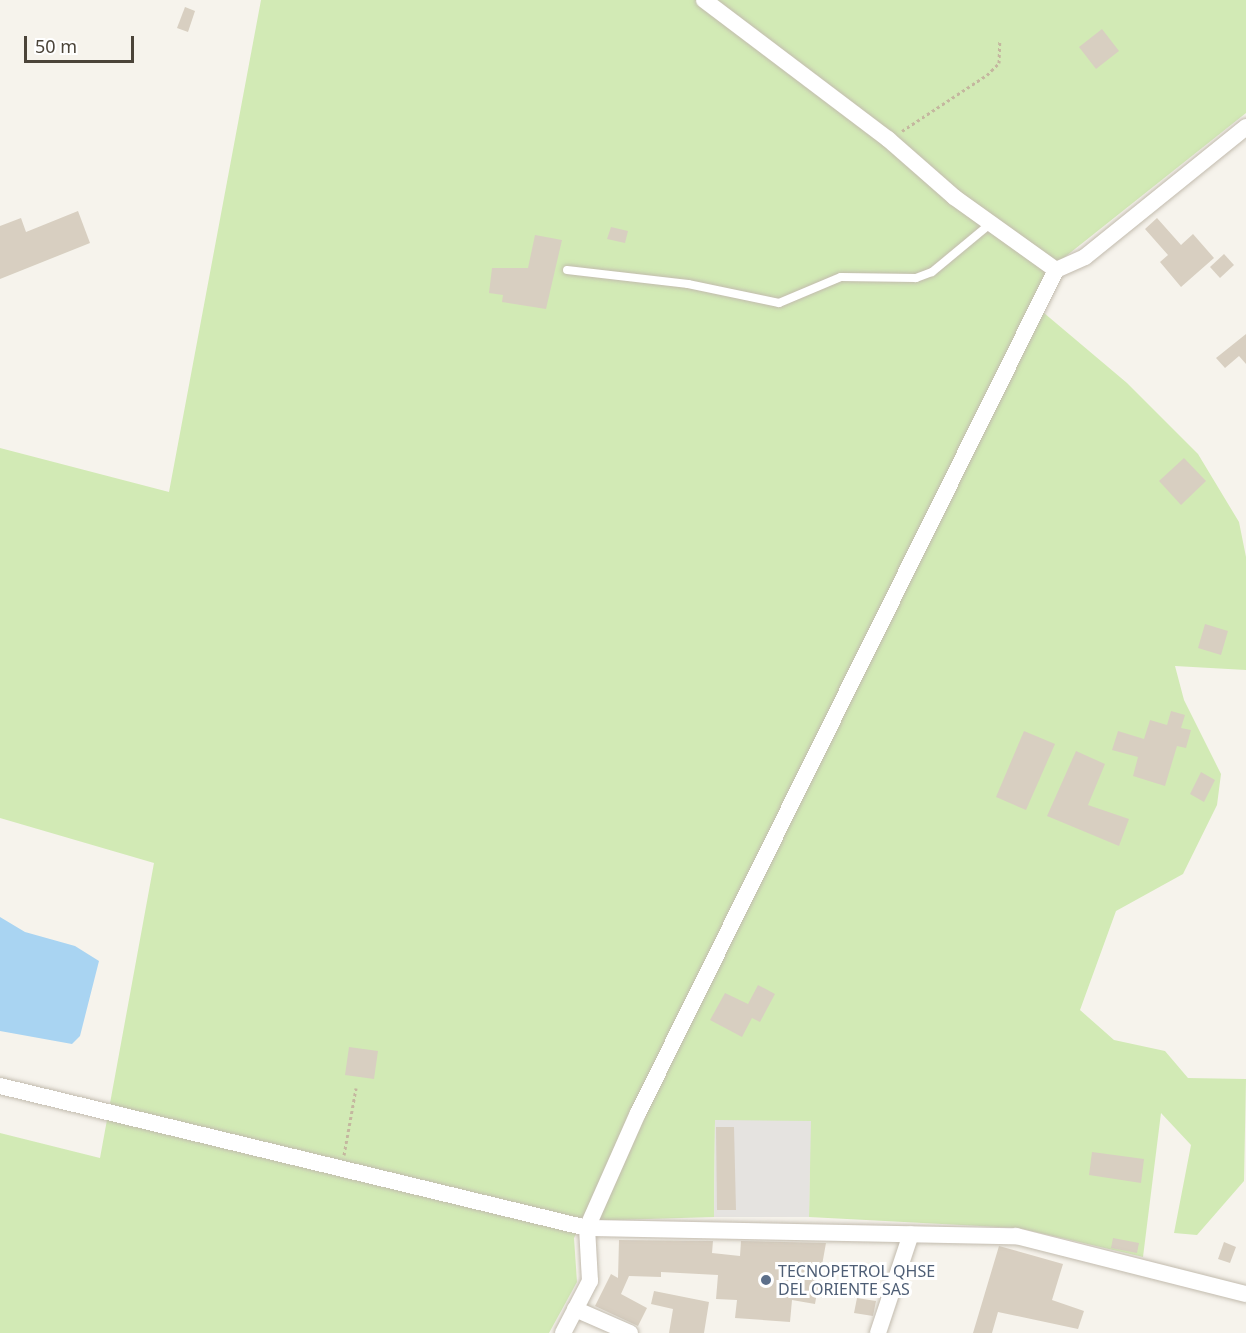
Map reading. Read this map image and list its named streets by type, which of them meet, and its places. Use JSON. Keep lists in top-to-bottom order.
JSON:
{
  "places": ["TECNOPETROL QHSE DEL ORIENTE SAS"],
  "scale_bar": "50 m"
}
